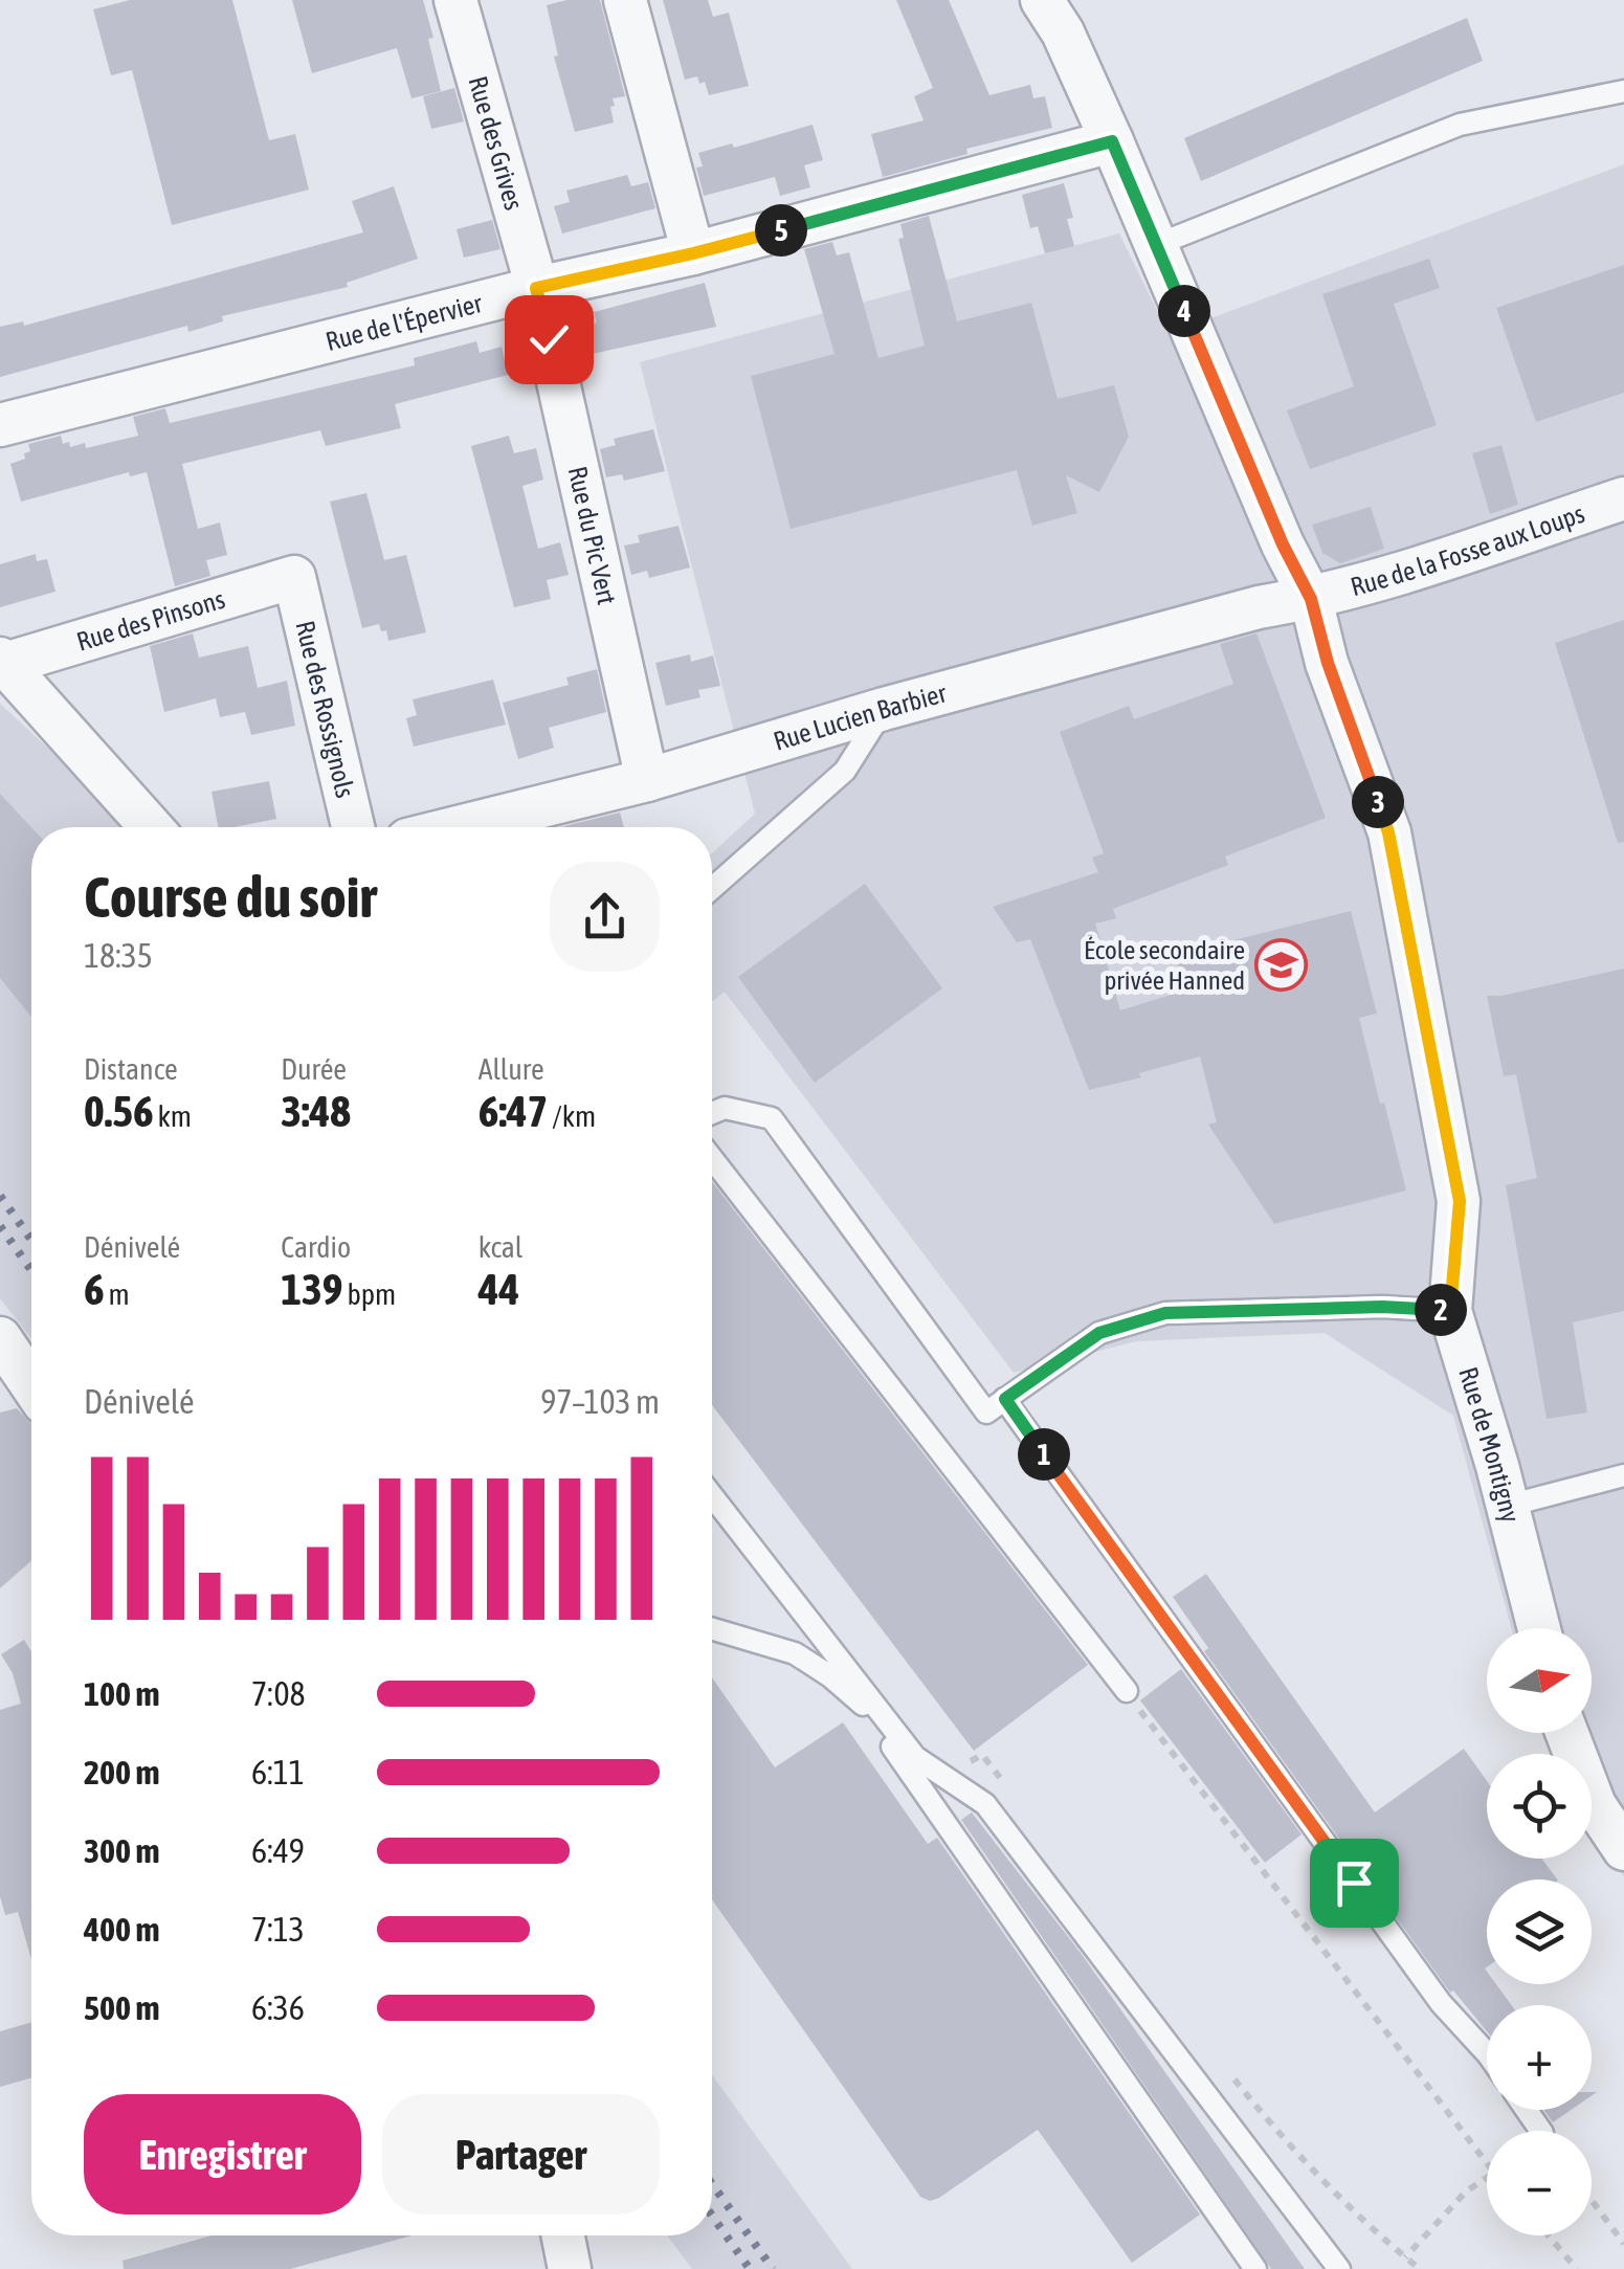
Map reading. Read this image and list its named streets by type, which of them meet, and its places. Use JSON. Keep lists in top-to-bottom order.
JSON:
{
  "streets": {
    "street": [
      "Rue des Grives",
      "Rue de l'Épervier",
      "Rue du Pic Vert",
      "Rue de la Fosse aux Loups",
      "Rue des Pinsons",
      "Rue des Rossignols",
      "Rue Lucien Barbier",
      "Rue de Montigny"
    ]
  },
  "crossings": [
    ["Rue des Grives", "Rue de l'Épervier"],
    ["Rue des Grives", "Rue du Pic Vert"],
    ["Rue de l'Épervier", "Rue du Pic Vert"],
    ["Rue de l'Épervier", "Rue de Montigny"],
    ["Rue du Pic Vert", "Rue Lucien Barbier"],
    ["Rue de la Fosse aux Loups", "Rue Lucien Barbier"],
    ["Rue de la Fosse aux Loups", "Rue de Montigny"],
    ["Rue des Pinsons", "Rue des Rossignols"],
    ["Rue Lucien Barbier", "Rue de Montigny"]
  ],
  "places": {
    "school or university": ["École secondaire privée Hanned"]
  },
  "north": "right",
  "page": {
    "pins": [
      "5",
      "4",
      "3",
      "2",
      "1"
    ],
    "heading": ["Course du soir", "18:35"],
    "stats": [
      ["Distance", "0.56 km"],
      ["Durée", "3:48"],
      ["Allure", "6:47 /km"],
      ["Dénivelé", "6 m"],
      ["Cardio", "139 bpm"],
      ["kcal", "44"]
    ],
    "chart": ["Dénivelé", "97–103 m"],
    "map_buttons": ["+", "−"],
    "list": [
      {
        "name": "100 m",
        "note": "7:08"
      },
      {
        "name": "200 m",
        "note": "6:11"
      },
      {
        "name": "300 m",
        "note": "6:49"
      },
      {
        "name": "400 m",
        "note": "7:13"
      },
      {
        "name": "500 m",
        "note": "6:36"
      }
    ],
    "buttons": ["Enregistrer", "Partager"]
  }
}
